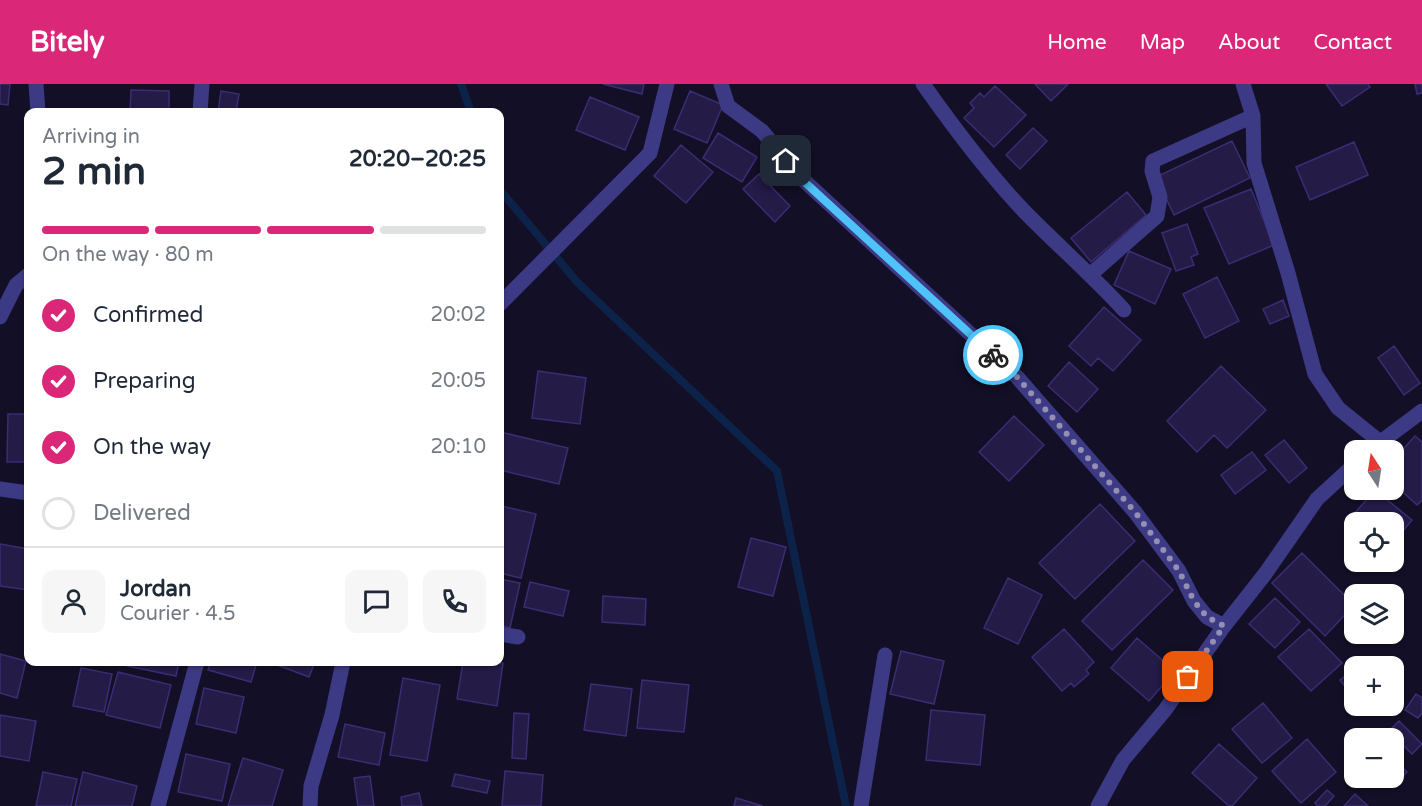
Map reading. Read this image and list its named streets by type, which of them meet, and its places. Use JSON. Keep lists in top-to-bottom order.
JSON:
{
  "north": "top",
  "page": {
    "header": "Bitely",
    "nav": [
      "Home",
      "Map",
      "About",
      "Contact"
    ],
    "heading": ["2 min", "Arriving in", "20:20–20:25"],
    "panel": ["Jordan", "Courier · 4.5"],
    "bar": "On the way · 80 m",
    "list": [
      ["Confirmed", "20:02"],
      ["Preparing", "20:05"],
      ["On the way", "20:10"],
      "Delivered"
    ],
    "map_buttons": ["+", "−"]
  }
}
